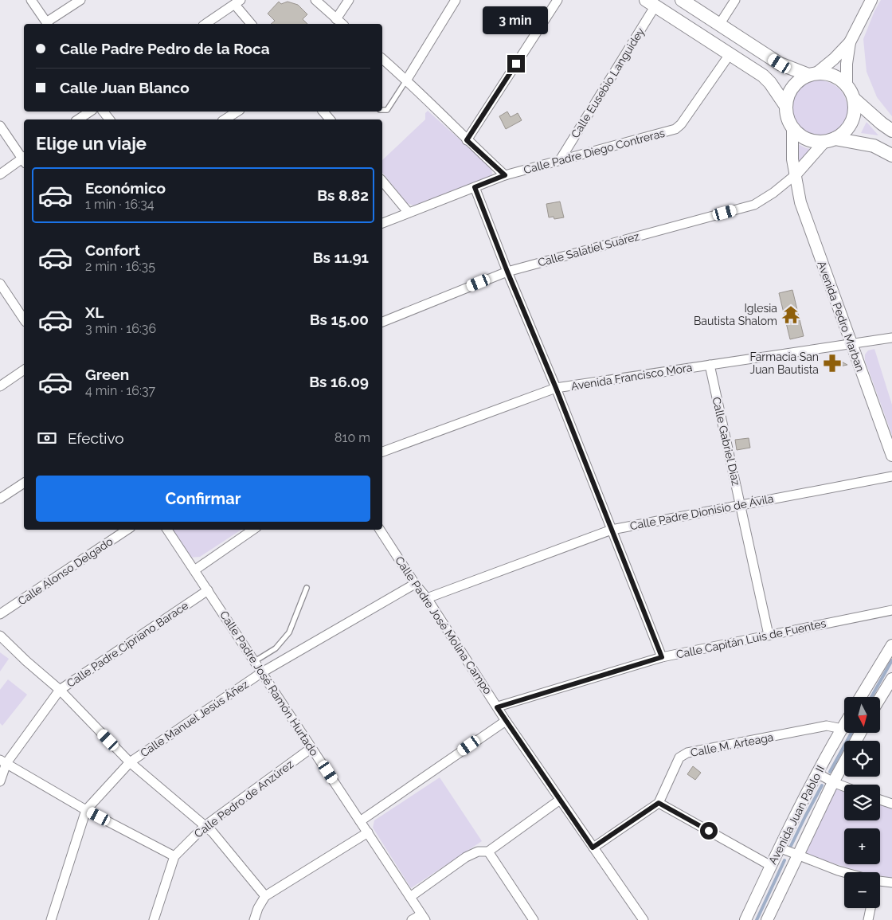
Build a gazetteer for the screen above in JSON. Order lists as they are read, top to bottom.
{
  "streets": {
    "street": [
      "Calle Eusebio Languidey",
      "Calle Padre Diego Contreras",
      "Calle Salatiel Suárez",
      "Avenida Pedro Marban",
      "Avenida Francisco Mora",
      "Calle Gabriel Diaz",
      "Calle Padre Dionisio de Ávila",
      "Calle Alonso Delgado",
      "Calle Padre José Molina Campo",
      "Calle Capitán Luis de Fuentes",
      "Calle Padre Cipriano Barace",
      "Calle Padre José Ramón Hurtado",
      "Calle Manuel Jesús Áñez",
      "Calle M. Arteaga",
      "Calle Pedro de Anzúrez",
      "Avenida Juan Pablo II"
    ]
  },
  "crossings": [
    ["Calle Eusebio Languidey", "Calle Padre Diego Contreras"],
    ["Calle Salatiel Suárez", "Avenida Pedro Marban"],
    ["Avenida Pedro Marban", "Avenida Francisco Mora"],
    ["Avenida Francisco Mora", "Calle Gabriel Diaz"],
    ["Calle Gabriel Diaz", "Calle Padre Dionisio de Ávila"],
    ["Calle Gabriel Diaz", "Calle Capitán Luis de Fuentes"],
    ["Calle Padre Dionisio de Ávila", "Calle Padre José Molina Campo"],
    ["Calle Padre José Molina Campo", "Calle Capitán Luis de Fuentes"],
    ["Calle Padre José Molina Campo", "Calle Manuel Jesús Áñez"],
    ["Calle Padre Cipriano Barace", "Calle Padre José Ramón Hurtado"],
    ["Calle Padre José Ramón Hurtado", "Calle Manuel Jesús Áñez"],
    ["Calle Padre José Ramón Hurtado", "Calle Pedro de Anzúrez"],
    ["Calle M. Arteaga", "Avenida Juan Pablo II"]
  ],
  "places": {
    "temple": ["Iglesia Bautista Shalom"],
    "pharmacy": ["Farmacia San Juan Bautista"]
  },
  "north": "bottom",
  "page": {
    "bubble": "3 min",
    "banner": ["Calle Padre Pedro de la Roca", "Calle Juan Blanco"],
    "heading": "Elige un viaje",
    "list": [
      {
        "name": "Económico",
        "note": "1 min · 16:34",
        "value": "Bs 8.82"
      },
      {
        "name": "Confort",
        "note": "2 min · 16:35",
        "value": "Bs 11.91"
      },
      {
        "name": "XL",
        "note": "3 min · 16:36",
        "value": "Bs 15.00"
      },
      {
        "name": "Green",
        "note": "4 min · 16:37",
        "value": "Bs 16.09"
      }
    ],
    "pay": ["Efectivo", "810 m"],
    "buttons": "Confirmar",
    "map_buttons": ["+", "−"]
  }
}
